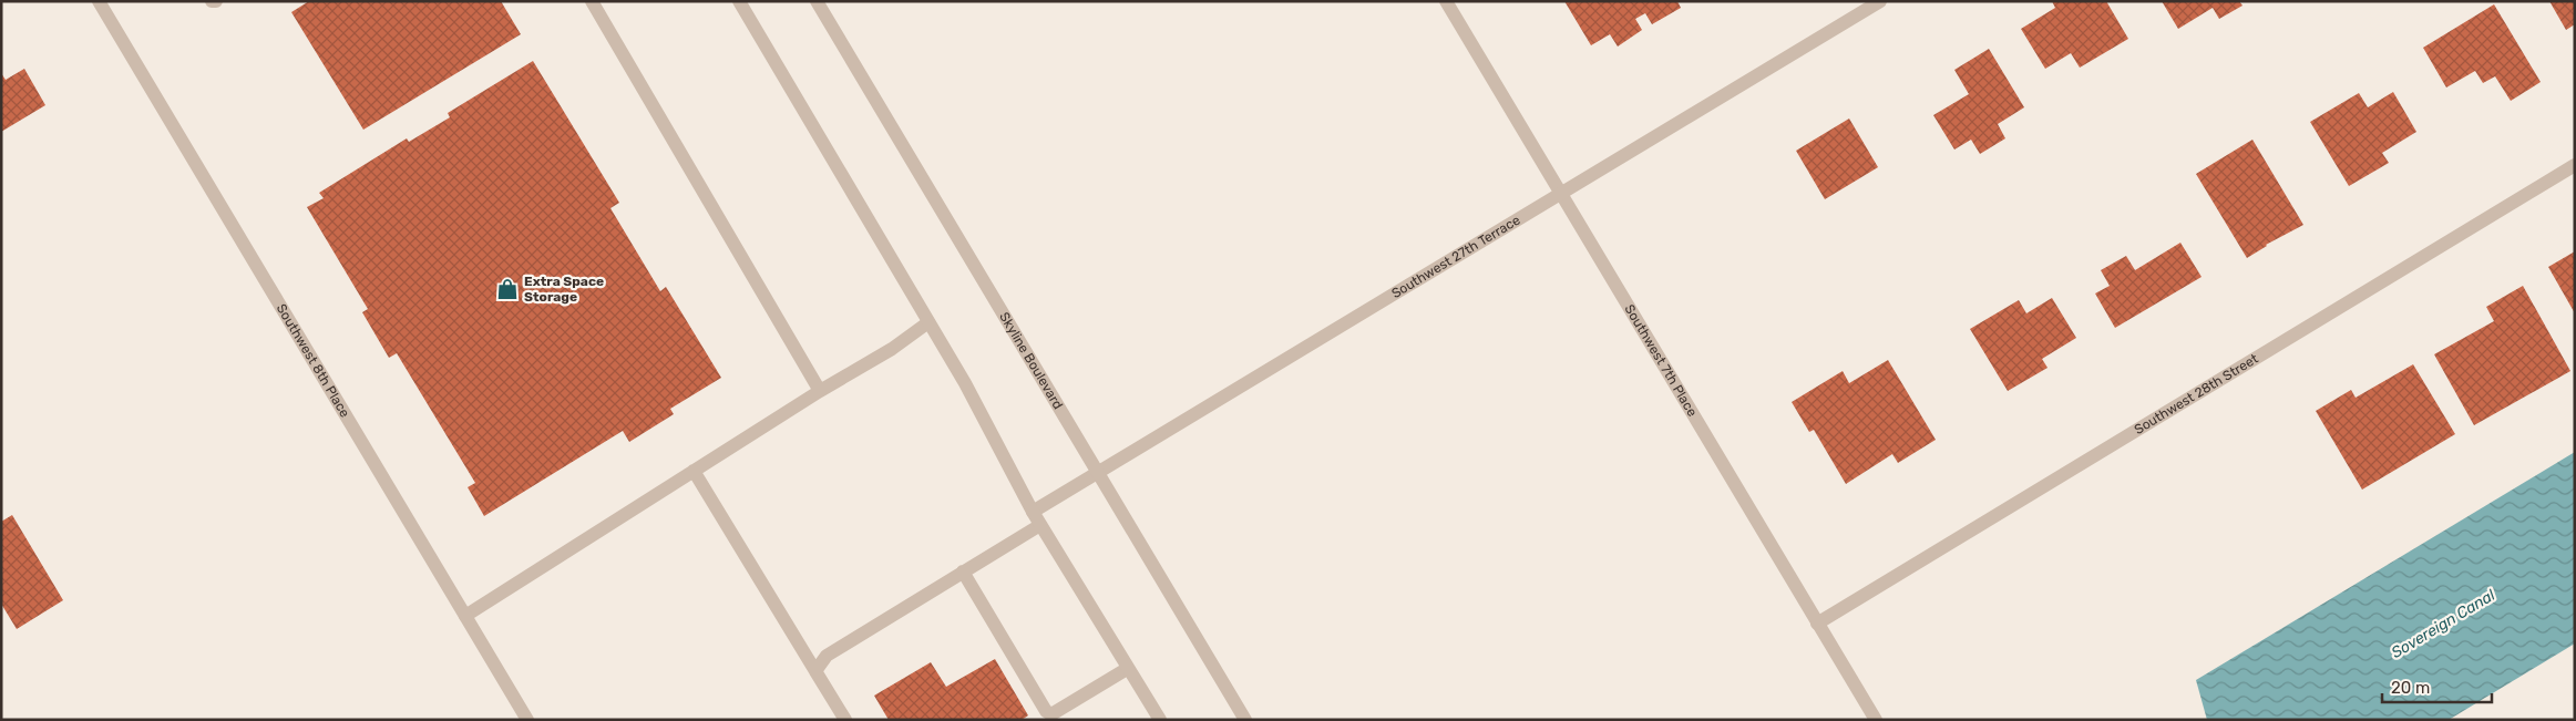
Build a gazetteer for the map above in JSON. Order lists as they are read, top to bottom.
{
  "streets": {
    "street": [
      "Southwest 27th Terrace",
      "Southwest 8th Place",
      "Skyline Boulevard",
      "Southwest 7th Place",
      "Southwest 28th Street"
    ]
  },
  "crossings": [
    ["Southwest 27th Terrace", "Skyline Boulevard"],
    ["Southwest 27th Terrace", "Southwest 7th Place"],
    ["Southwest 7th Place", "Southwest 28th Street"]
  ],
  "water": ["Sovereign Canal"],
  "places": {
    "shop": ["Extra Space Storage"]
  },
  "scale_bar": "20 m"
}
